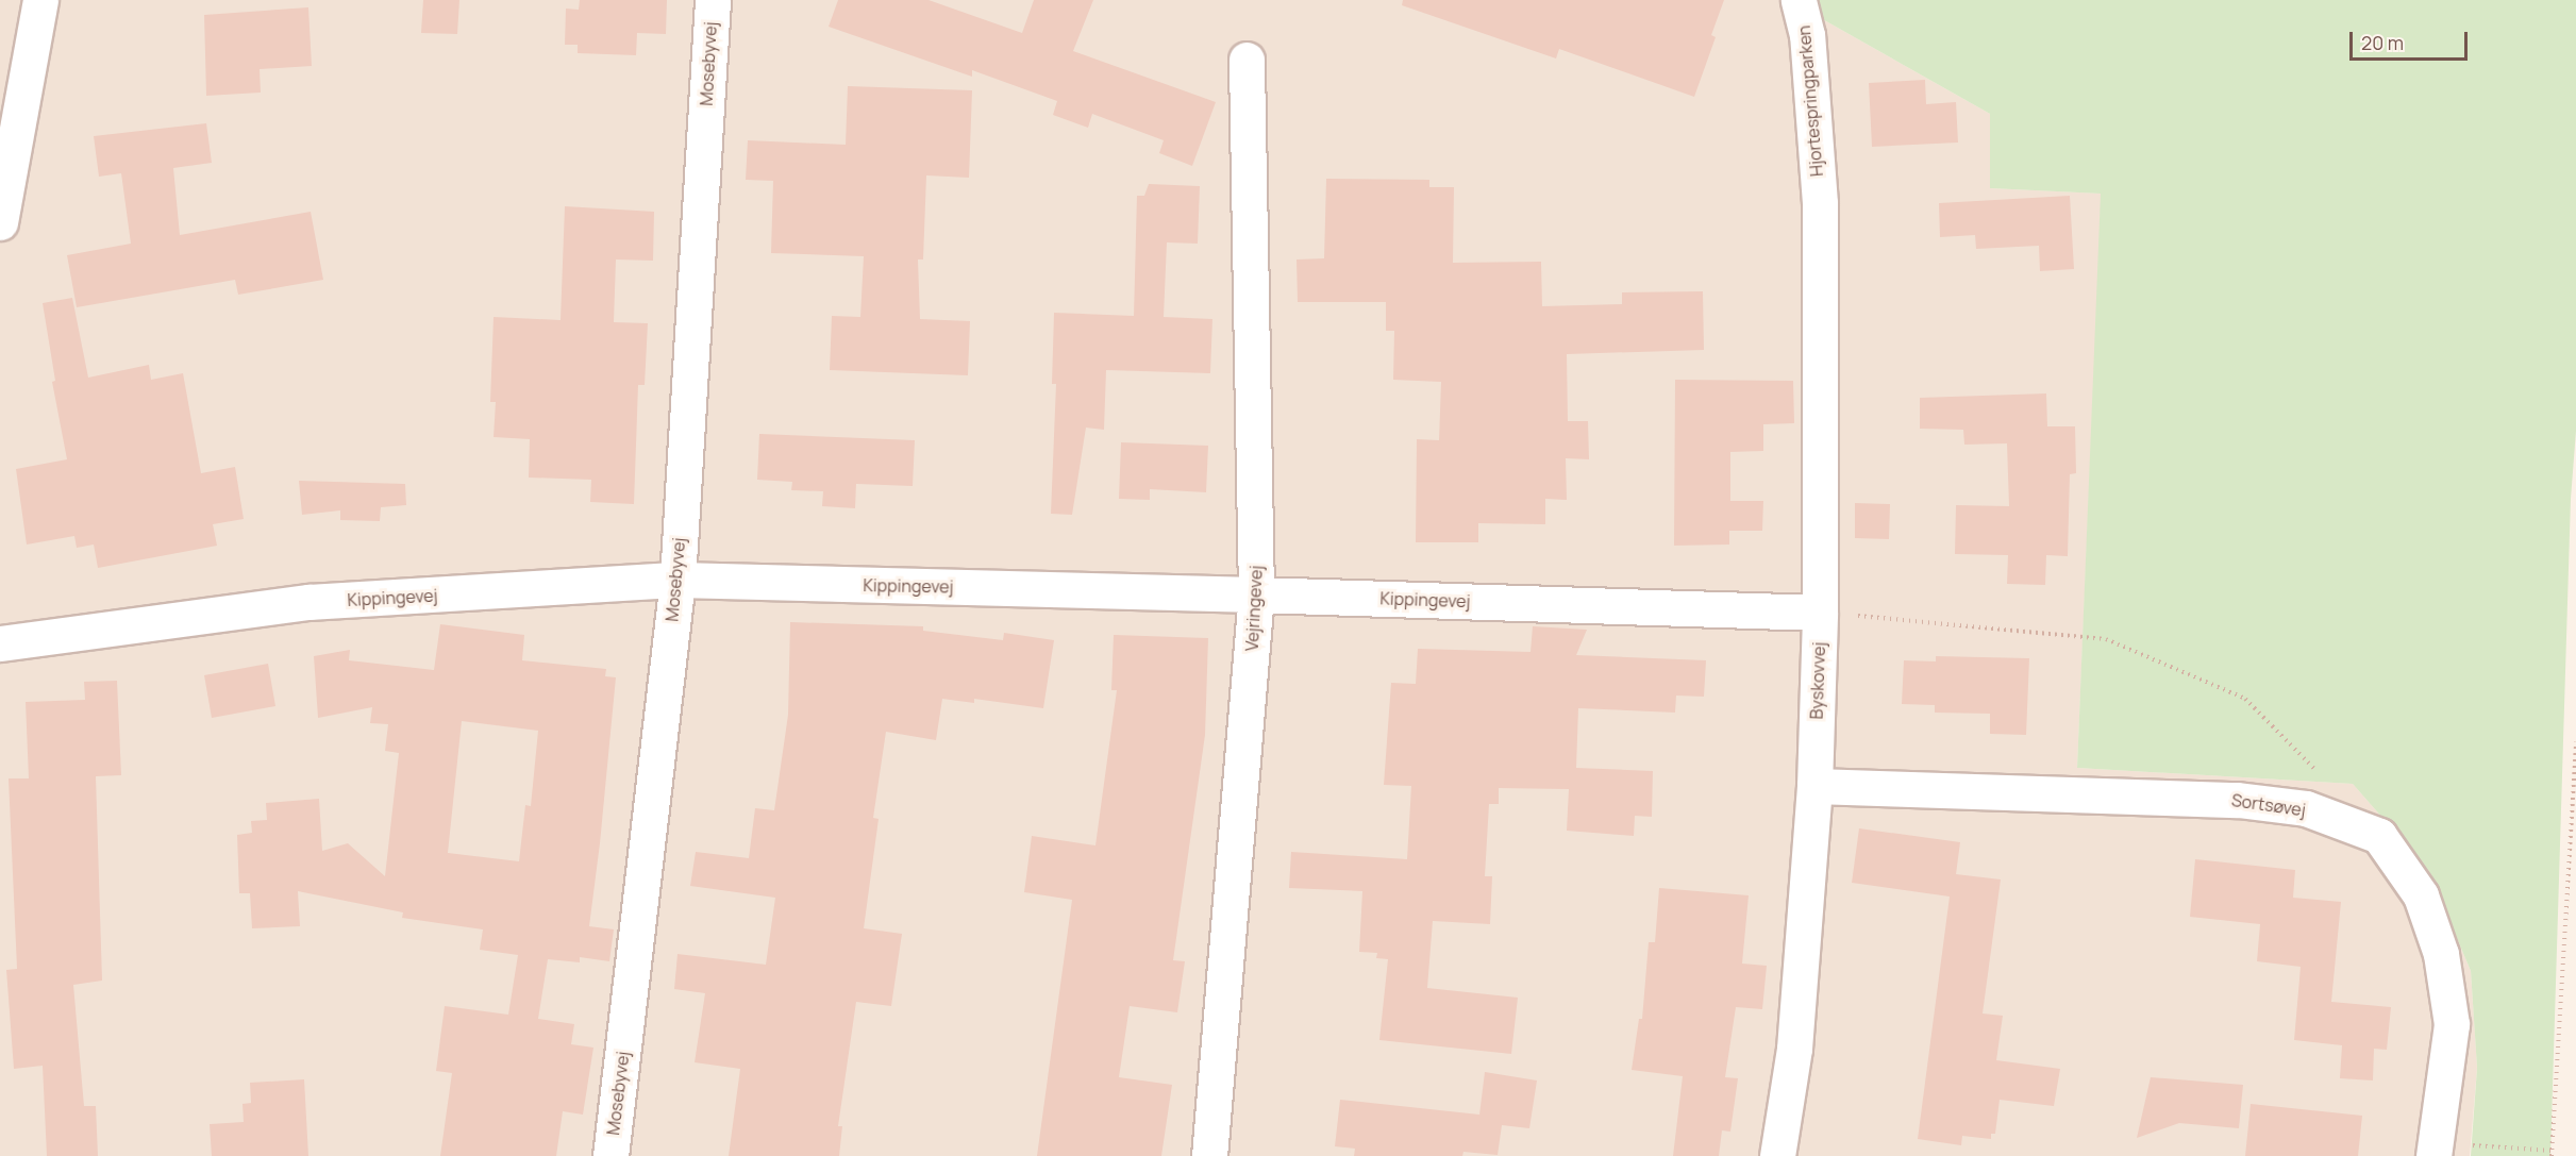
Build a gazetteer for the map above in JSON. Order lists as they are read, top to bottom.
{
  "streets": {
    "street": [
      "Mosebyvej",
      "Hjortespringparken",
      "Kippingevej",
      "Vejringevej",
      "Byskovvej",
      "Sortsøvej"
    ]
  },
  "crossings": [
    ["Mosebyvej", "Kippingevej"],
    ["Hjortespringparken", "Byskovvej"],
    ["Kippingevej", "Vejringevej"],
    ["Kippingevej", "Byskovvej"],
    ["Byskovvej", "Sortsøvej"]
  ],
  "scale_bar": "20 m"
}
